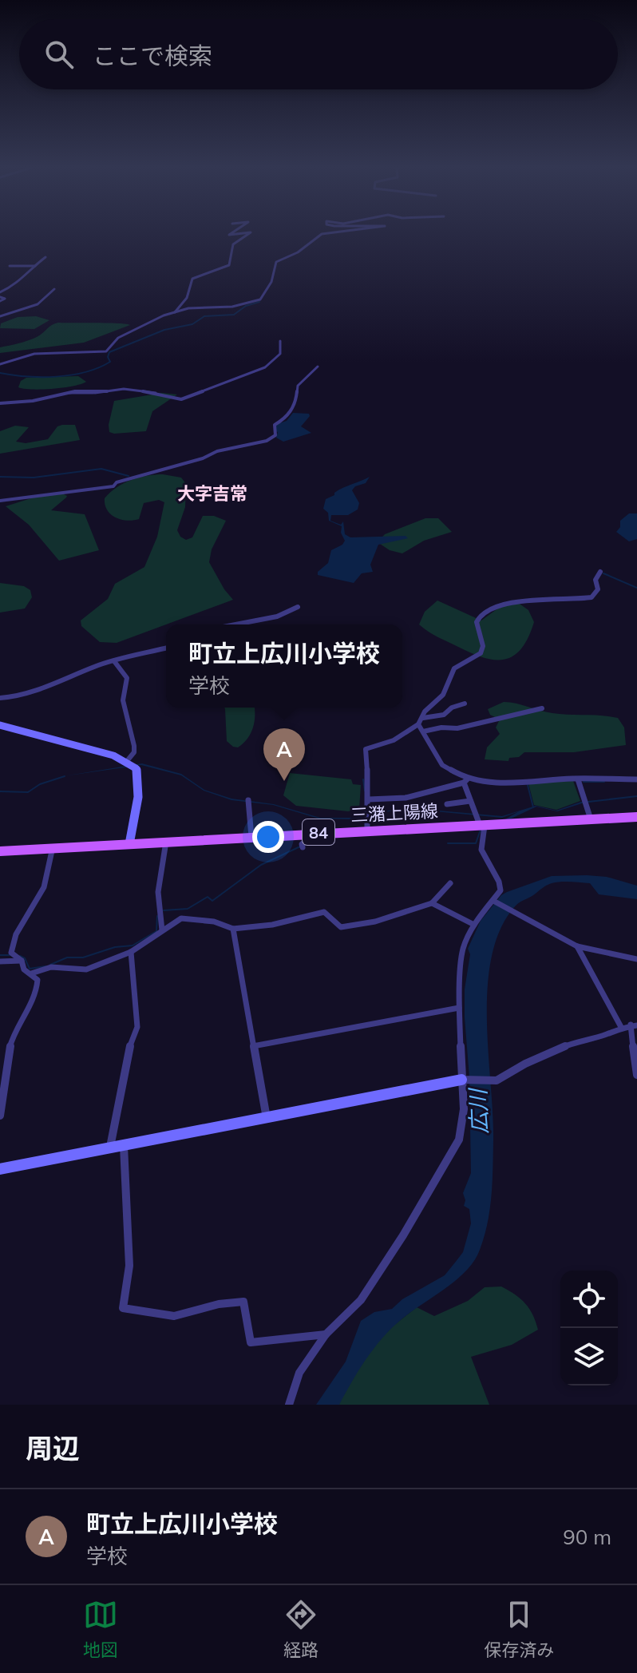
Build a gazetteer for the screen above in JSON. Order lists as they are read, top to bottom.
{
  "streets": {
    "main road": ["三潴上陽線", "84"]
  },
  "districts": ["大字吉常"],
  "water": ["広川"],
  "page": {
    "search": "ここで検索",
    "popup": ["町立上広川小学校", "学校"],
    "pins": "A",
    "heading": "周辺",
    "list": [
      {
        "mark": "A",
        "name": "町立上広川小学校",
        "note": "学校",
        "value": "90 m"
      }
    ],
    "nav": ["地図", "経路", "保存済み"]
  }
}
